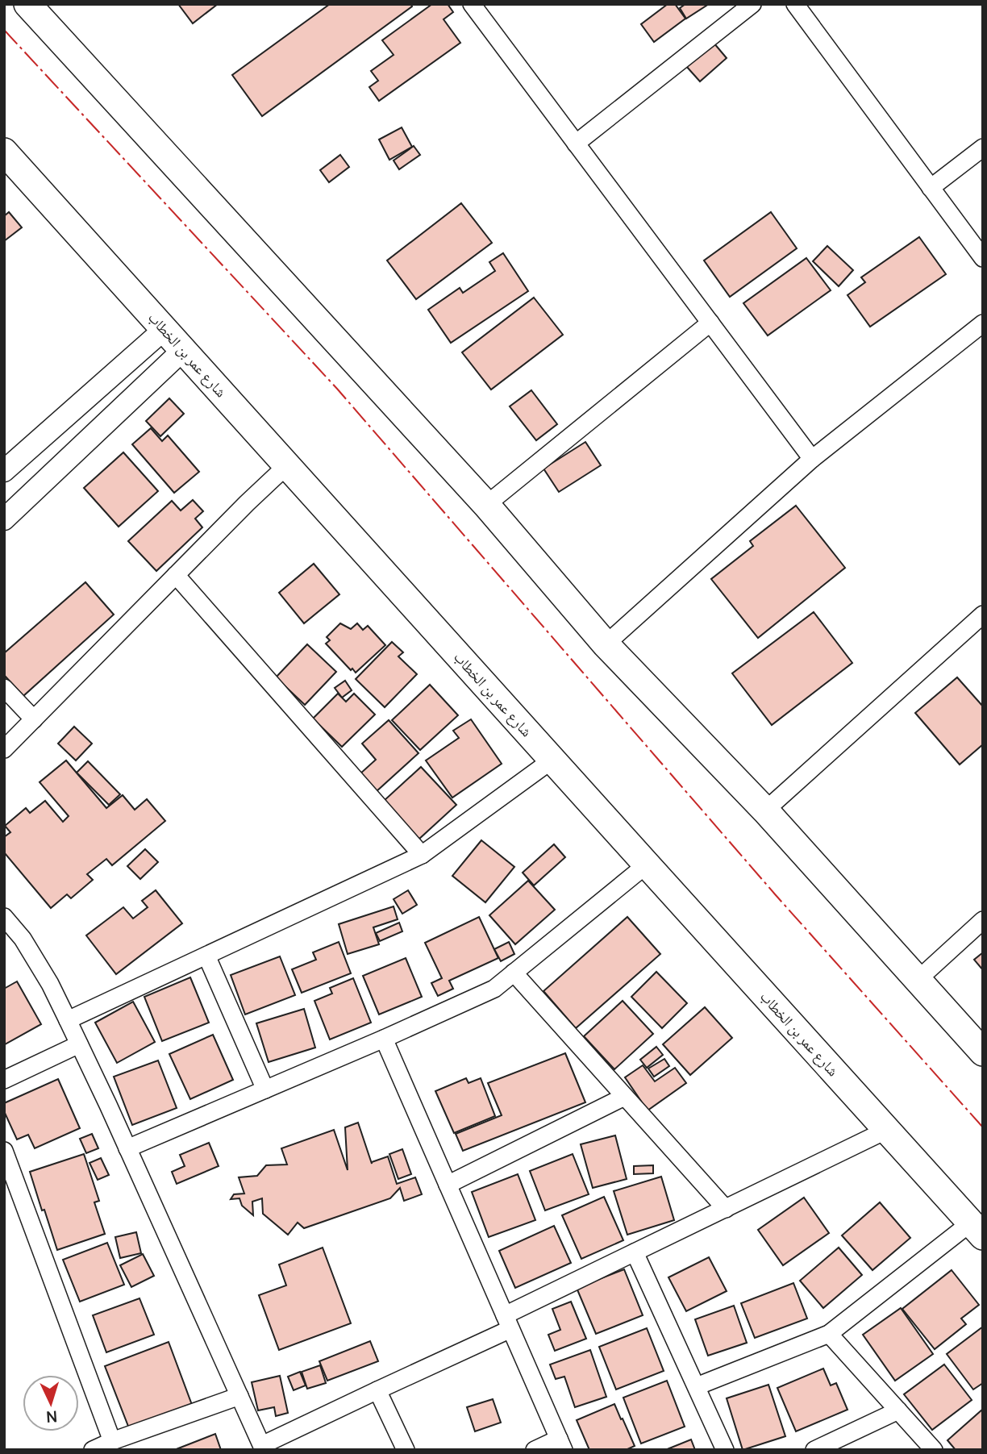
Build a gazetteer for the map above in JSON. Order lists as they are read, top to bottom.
{
  "streets": {
    "main road": ["شارع عمر بن الخطاب"]
  },
  "north": "bottom"
}
